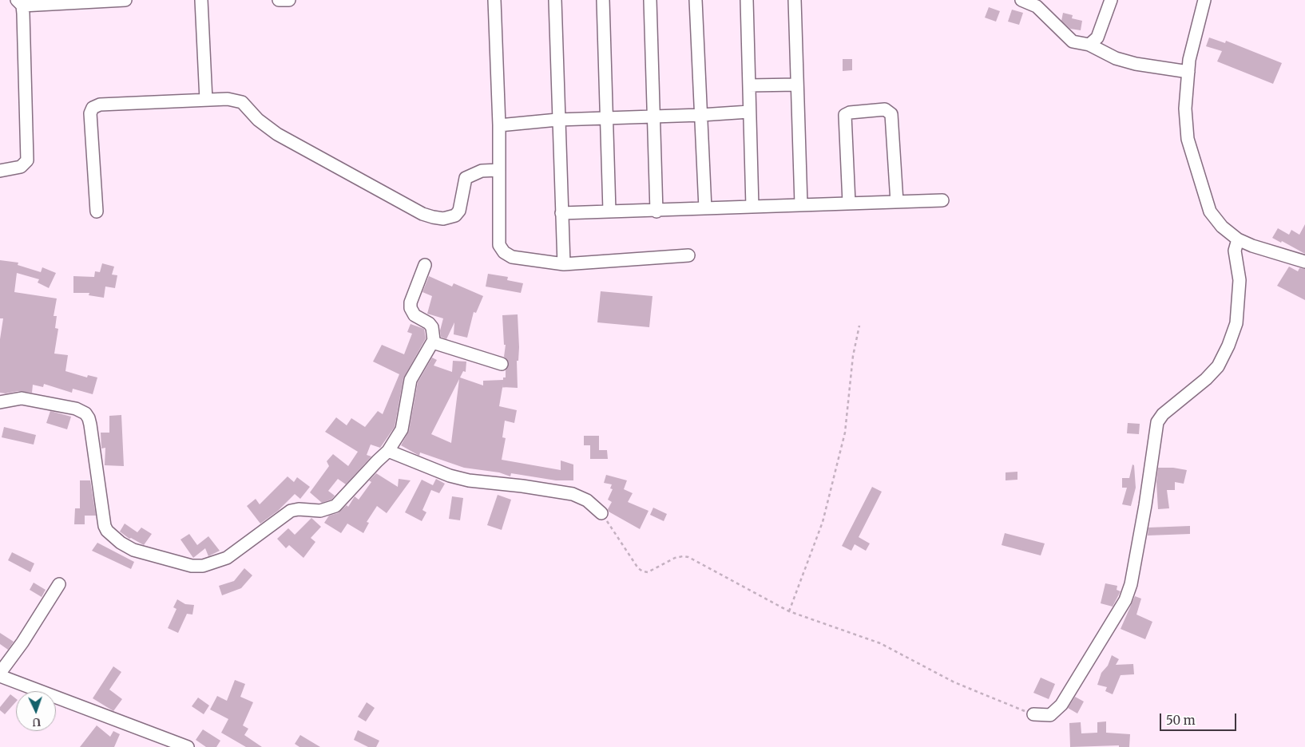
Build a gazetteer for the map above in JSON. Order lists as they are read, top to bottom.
{
  "scale_bar": "50 m",
  "north": "bottom"
}
